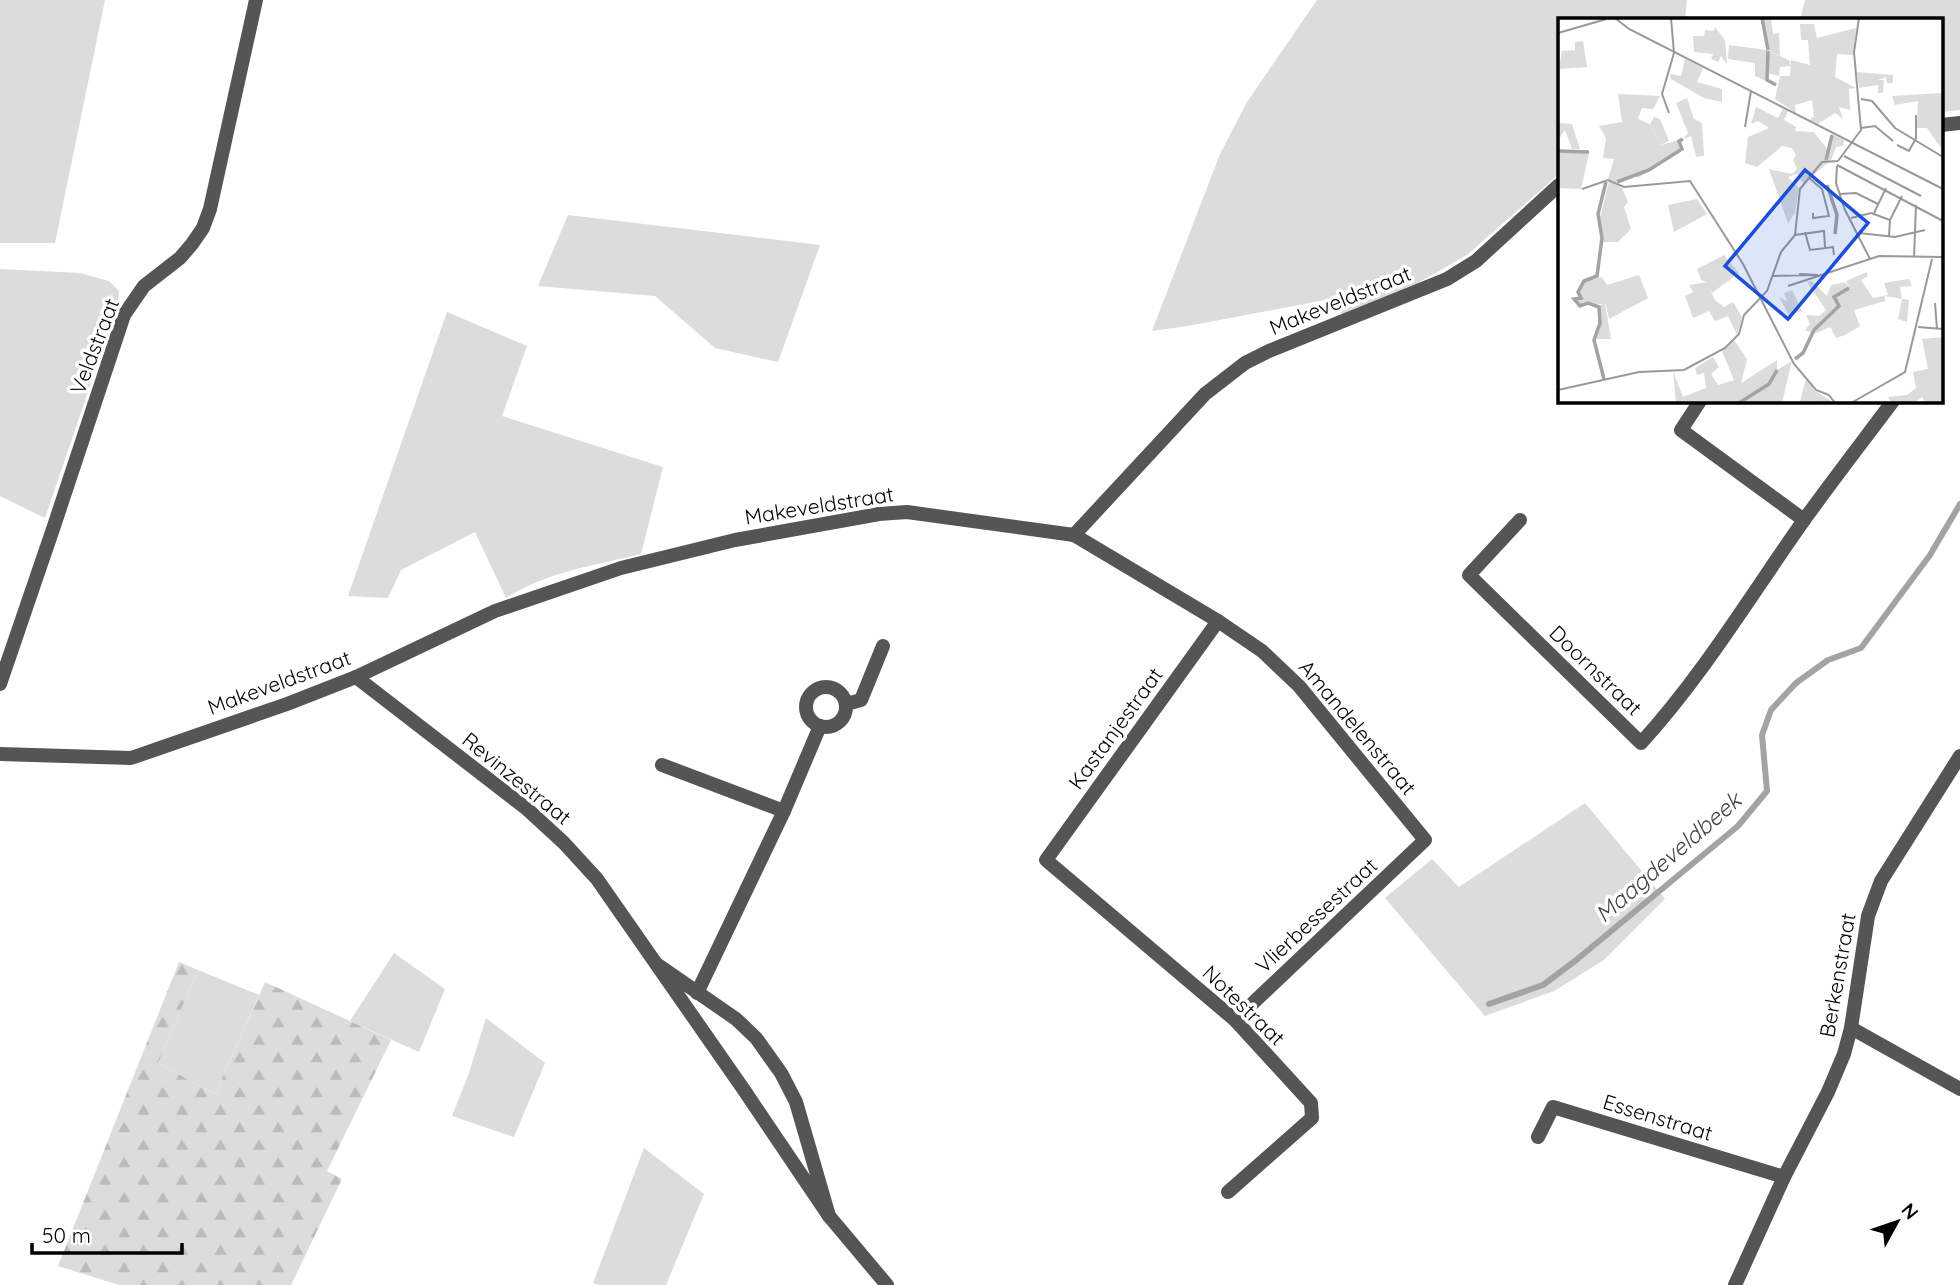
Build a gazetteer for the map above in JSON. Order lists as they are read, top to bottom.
{
  "streets": {
    "street": [
      "Makeveldstraat",
      "Veldstraat",
      "Doornstraat",
      "Amandelenstraat",
      "Kastanjestraat",
      "Revinzestraat",
      "Vlierbessestraat",
      "Berkenstraat",
      "Notestraat",
      "Essenstraat"
    ]
  },
  "crossings": [
    ["Makeveldstraat", "Amandelenstraat"],
    ["Makeveldstraat", "Revinzestraat"],
    ["Amandelenstraat", "Kastanjestraat"],
    ["Amandelenstraat", "Vlierbessestraat"],
    ["Kastanjestraat", "Notestraat"],
    ["Vlierbessestraat", "Notestraat"],
    ["Berkenstraat", "Essenstraat"]
  ],
  "water": ["Maagdeveldbeek"],
  "scale_bar": "50 m",
  "north": "top right"
}
